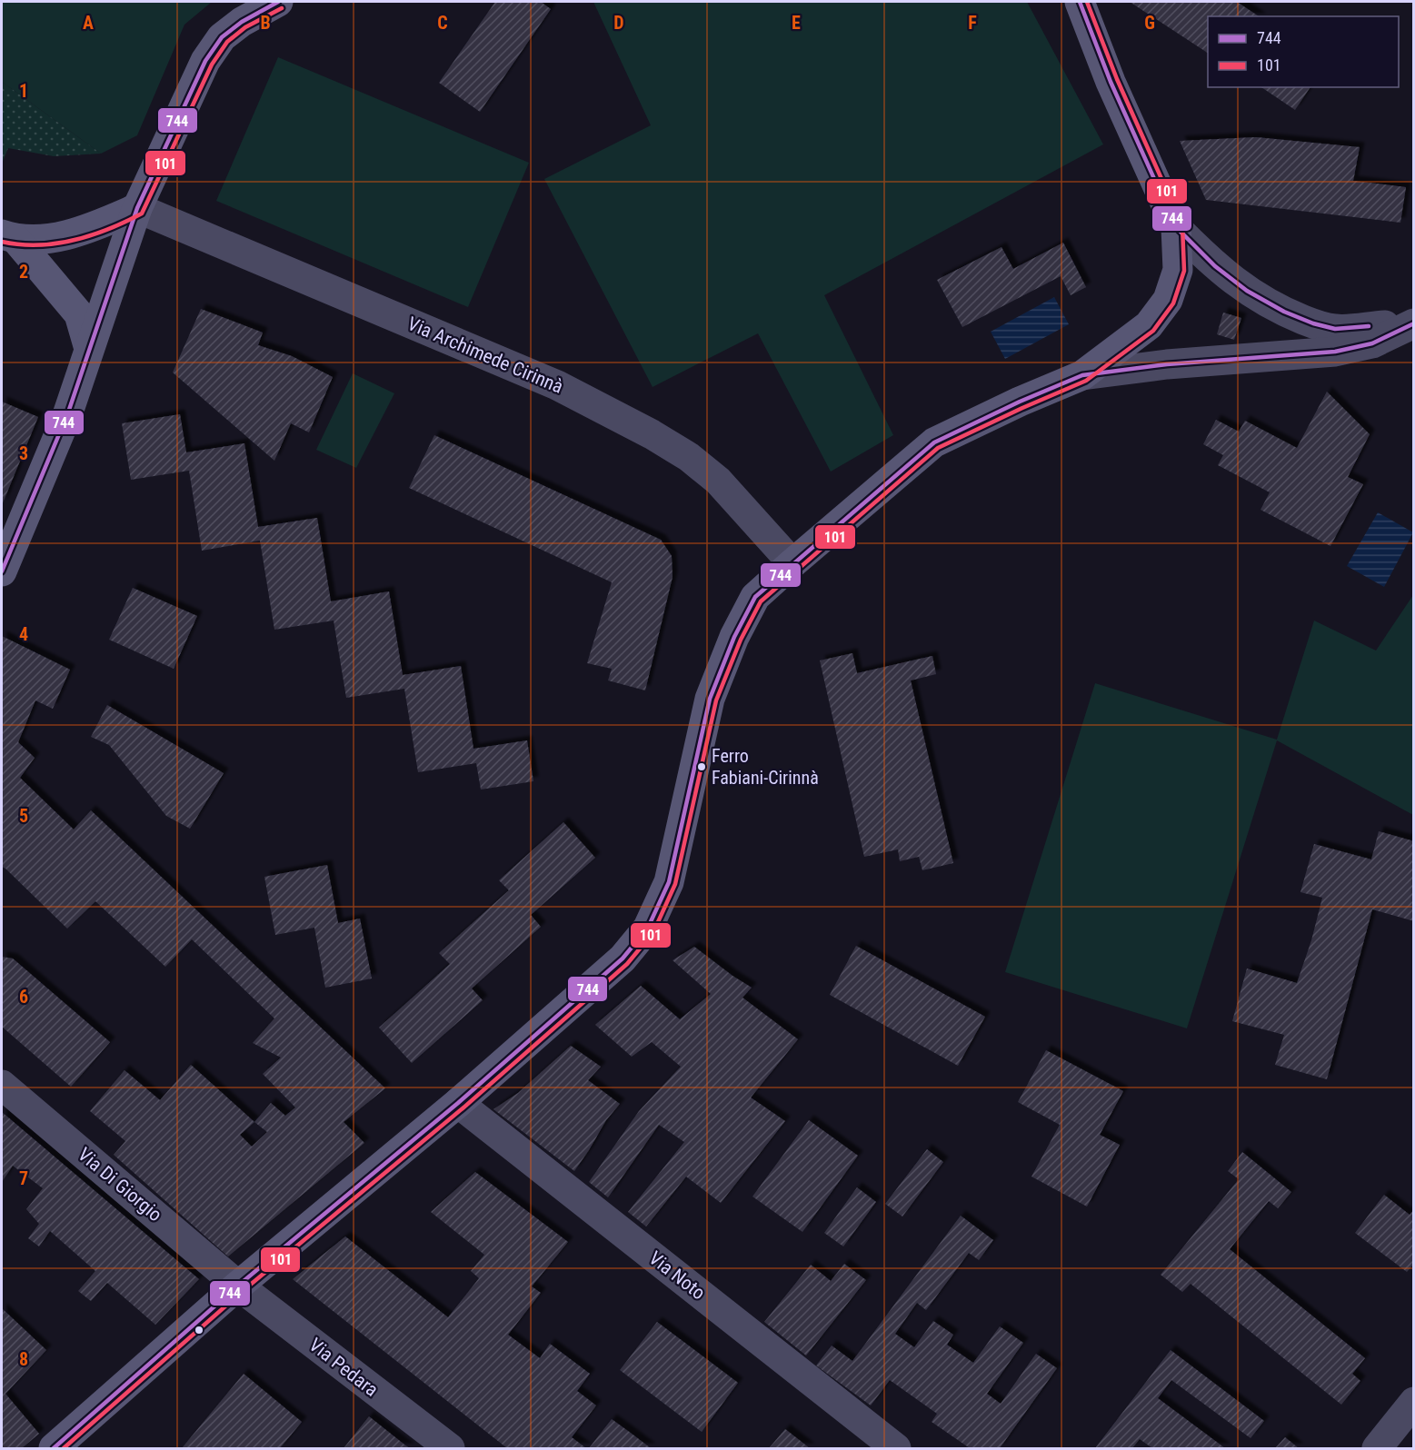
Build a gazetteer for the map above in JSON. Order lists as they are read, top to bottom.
{
  "streets": {
    "street": [
      "Via Archimede Cirinnà",
      "Via Di Giorgio",
      "Via Noto",
      "Via Pedara"
    ]
  },
  "crossings": [
    ["Via Di Giorgio", "Via Pedara"]
  ],
  "places": ["Ferro Fabiani-Cirinnà"],
  "lines": ["transit line 744", "transit line 101"],
  "legend": ["744", "101"],
  "grid": {
    "columns": [
      "A",
      "B",
      "C",
      "D",
      "E",
      "F",
      "G"
    ],
    "rows": [
      "1",
      "2",
      "3",
      "4",
      "5",
      "6",
      "7",
      "8"
    ]
  }
}
